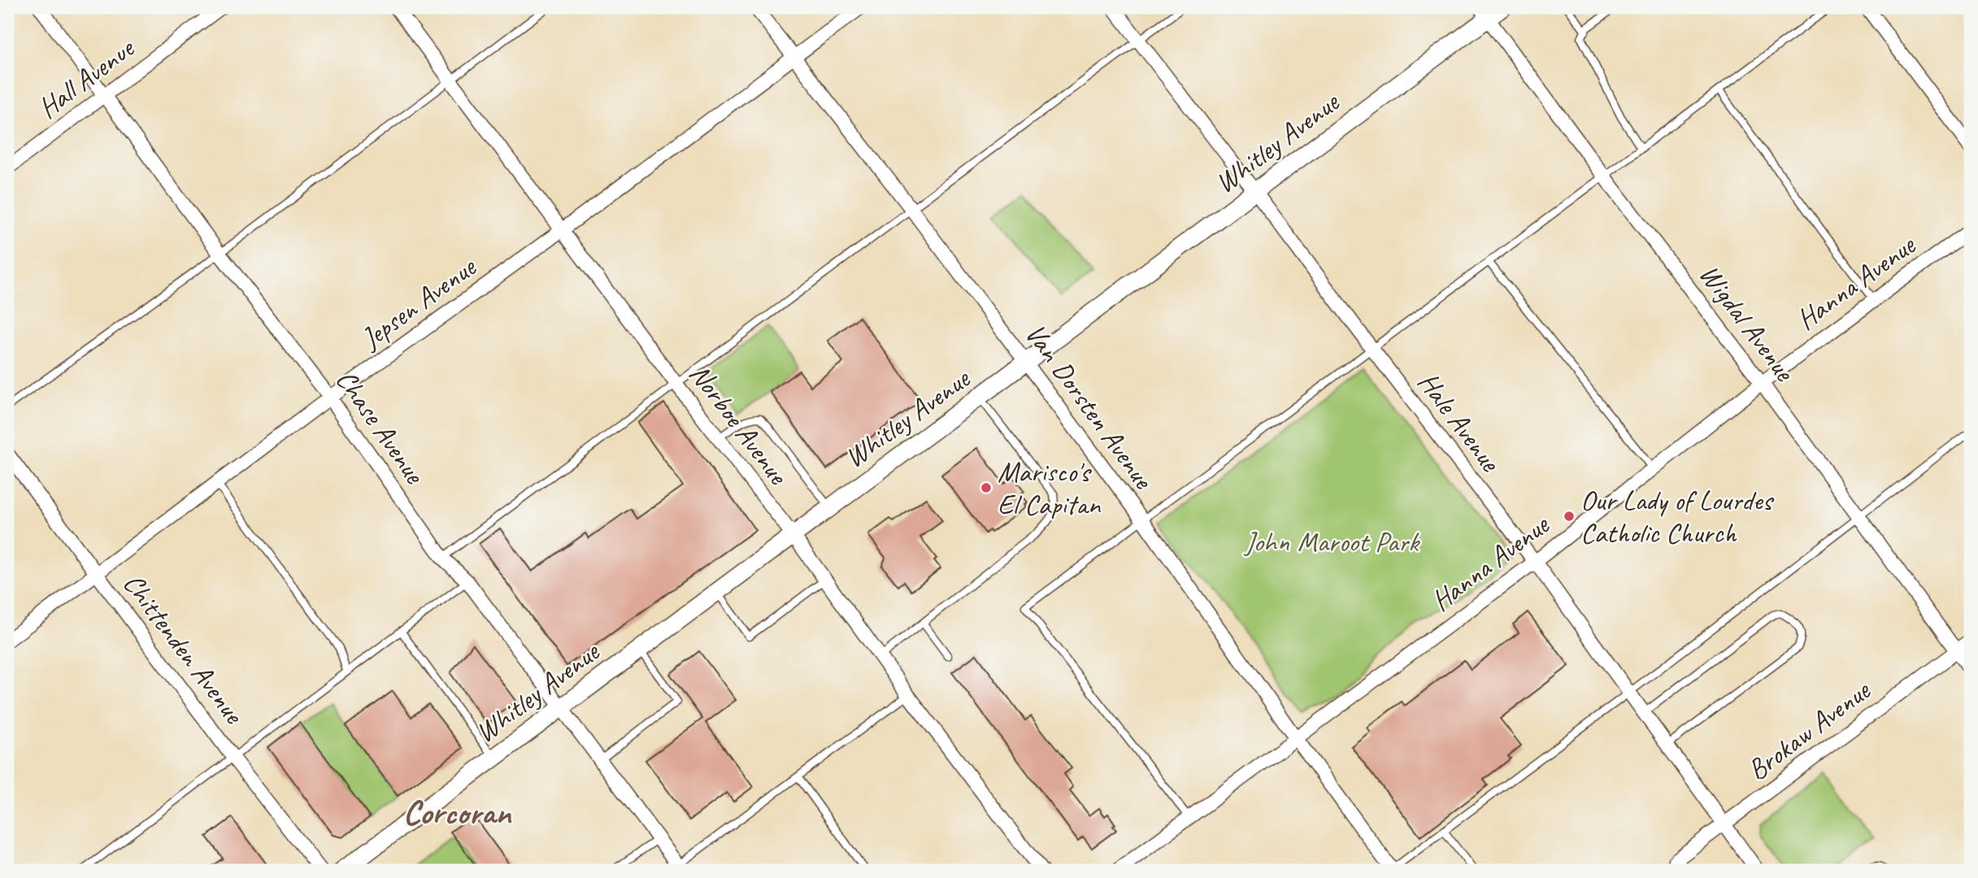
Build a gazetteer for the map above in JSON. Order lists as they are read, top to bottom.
{
  "streets": {
    "street": [
      "Hall Avenue",
      "Whitley Avenue",
      "Hanna Avenue",
      "Jepsen Avenue",
      "Wigdal Avenue",
      "Van Dorsten Avenue",
      "Hale Avenue",
      "Norboe Avenue",
      "Chase Avenue",
      "Chittenden Avenue",
      "Brokaw Avenue"
    ]
  },
  "crossings": [
    ["Hall Avenue", "Chase Avenue"],
    ["Whitley Avenue", "Wigdal Avenue"],
    ["Whitley Avenue", "Van Dorsten Avenue"],
    ["Whitley Avenue", "Hale Avenue"],
    ["Whitley Avenue", "Norboe Avenue"],
    ["Whitley Avenue", "Chase Avenue"],
    ["Hanna Avenue", "Wigdal Avenue"],
    ["Hanna Avenue", "Van Dorsten Avenue"],
    ["Hanna Avenue", "Hale Avenue"],
    ["Jepsen Avenue", "Van Dorsten Avenue"],
    ["Jepsen Avenue", "Norboe Avenue"],
    ["Jepsen Avenue", "Chase Avenue"],
    ["Jepsen Avenue", "Chittenden Avenue"],
    ["Wigdal Avenue", "Brokaw Avenue"],
    ["Hale Avenue", "Brokaw Avenue"]
  ],
  "districts": ["Corcoran"],
  "parks": ["John Maroot Park"],
  "places": ["Marisco's El Capitan", "Our Lady of Lourdes Catholic Church"]
}
